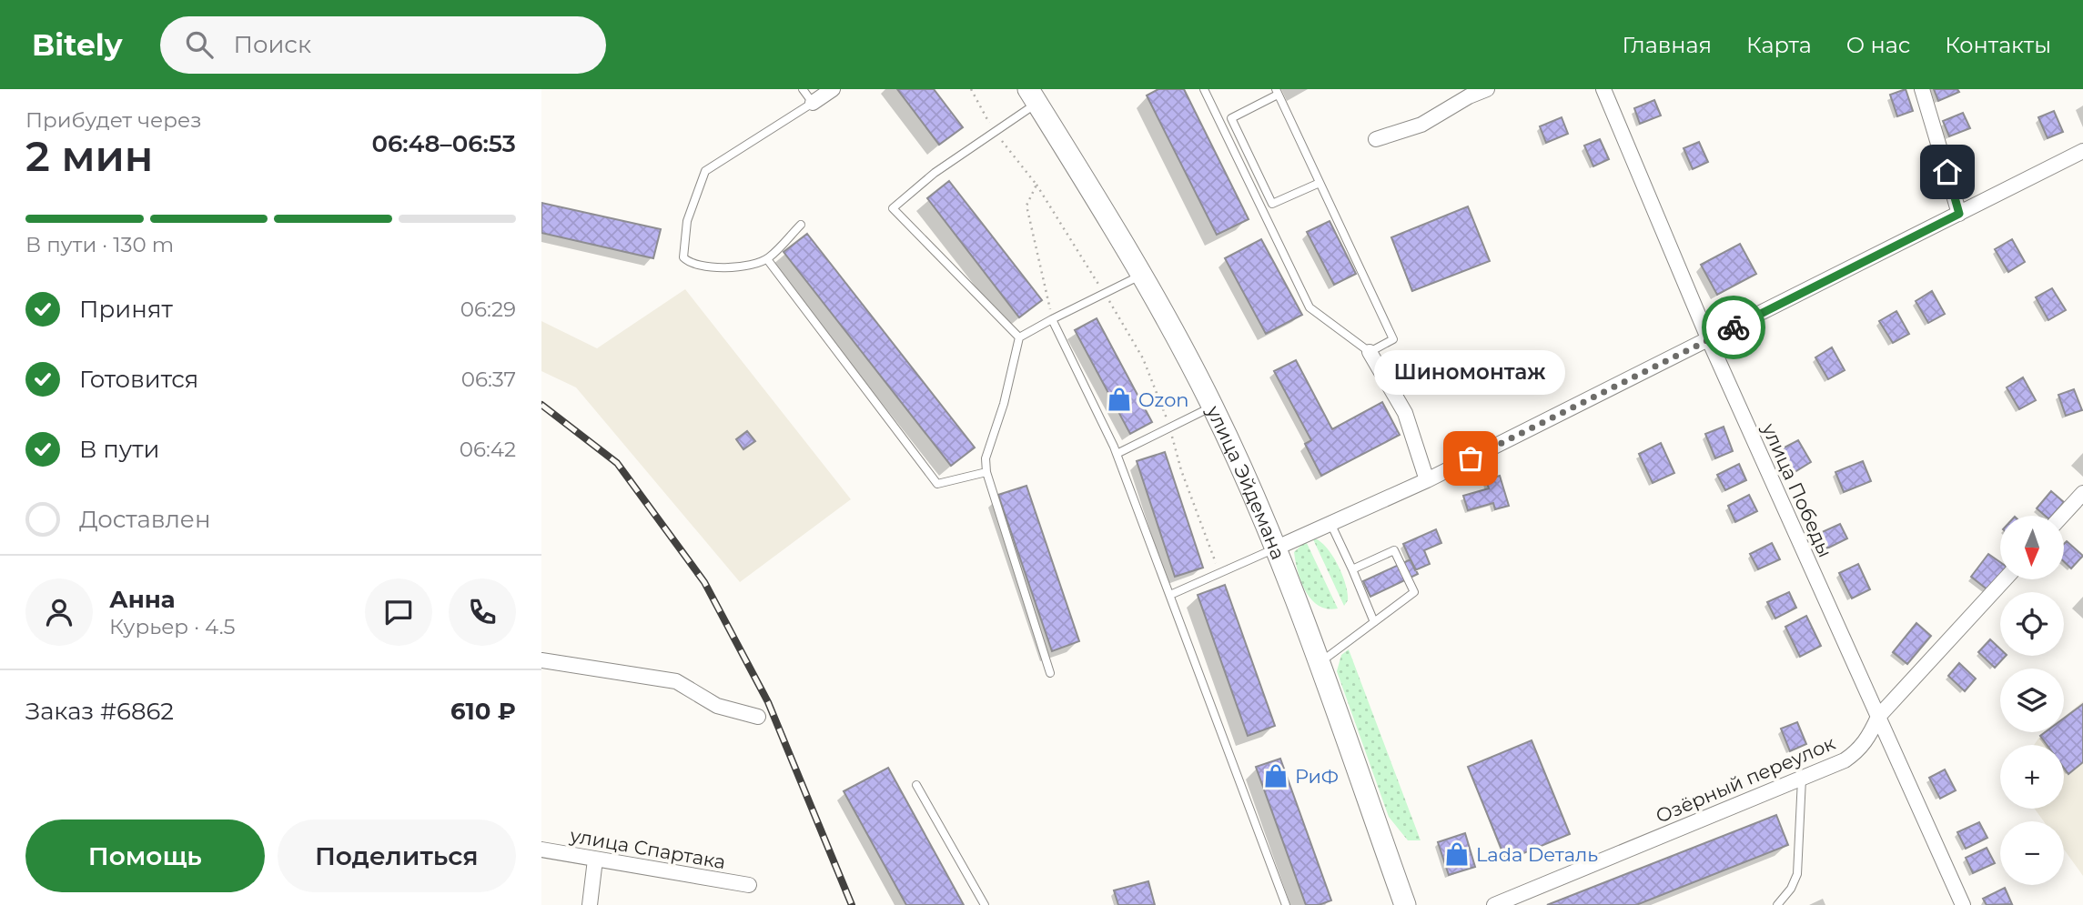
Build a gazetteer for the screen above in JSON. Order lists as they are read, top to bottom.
{
  "streets": {
    "main road": ["улица Эйдемана"],
    "street": ["улица Победы", "Озёрный переулок", "улица Спартака"]
  },
  "crossings": [
    ["улица Победы", "Озёрный переулок"]
  ],
  "places": {
    "shop": ["Ozon", "РиФ", "Lada Dеталь"],
    "other": ["Шиномонтаж"]
  },
  "north": "bottom",
  "page": {
    "header": "Bitely",
    "search": "Поиск",
    "nav": [
      "Главная",
      "Карта",
      "О нас",
      "Контакты"
    ],
    "heading": ["2 мин", "Прибудет через", "06:48–06:53"],
    "panel": [
      "Анна",
      "Курьер · 4.5",
      "Заказ #6862",
      "610 ₽"
    ],
    "bar": "В пути · 130 m",
    "list": [
      ["Принят", "06:29"],
      ["Готовится", "06:37"],
      ["В пути", "06:42"],
      "Доставлен"
    ],
    "bubble": "Шиномонтаж",
    "map_buttons": ["+", "−"],
    "buttons": ["Помощь", "Поделиться"]
  }
}
